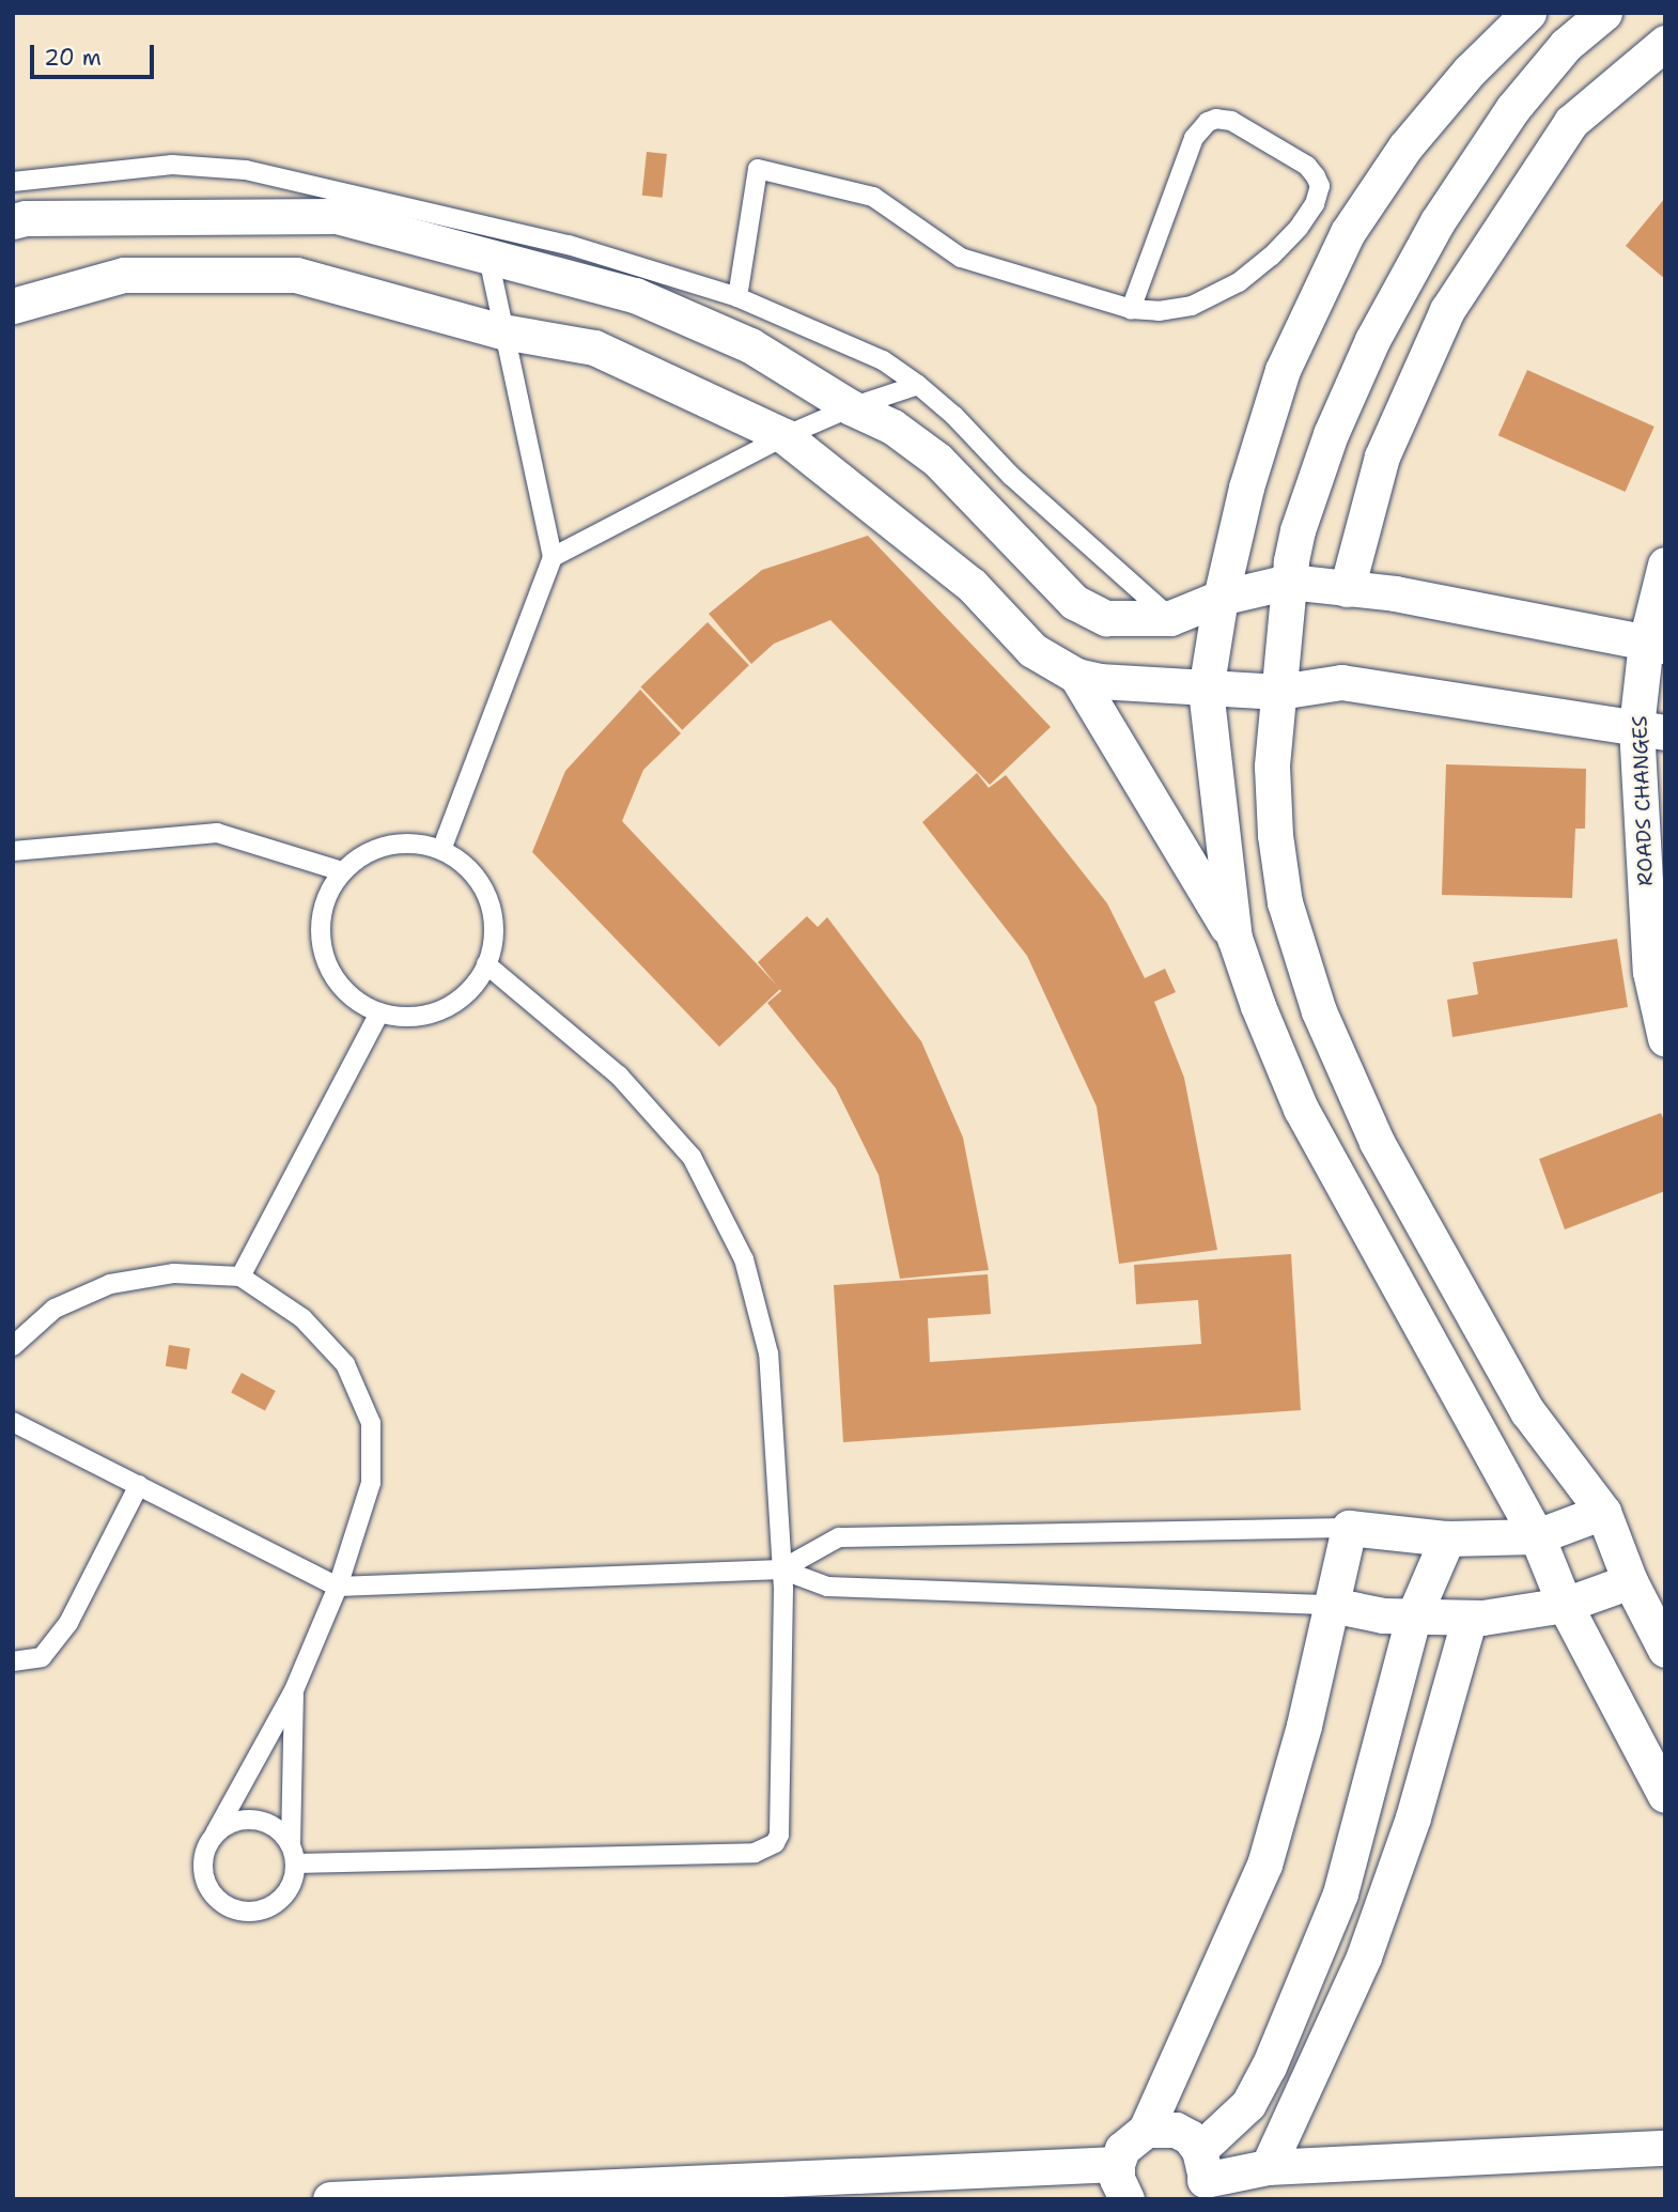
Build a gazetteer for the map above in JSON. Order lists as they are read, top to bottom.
{
  "streets": {
    "street": ["ROADS CHANGES"]
  },
  "scale_bar": "20 m"
}
